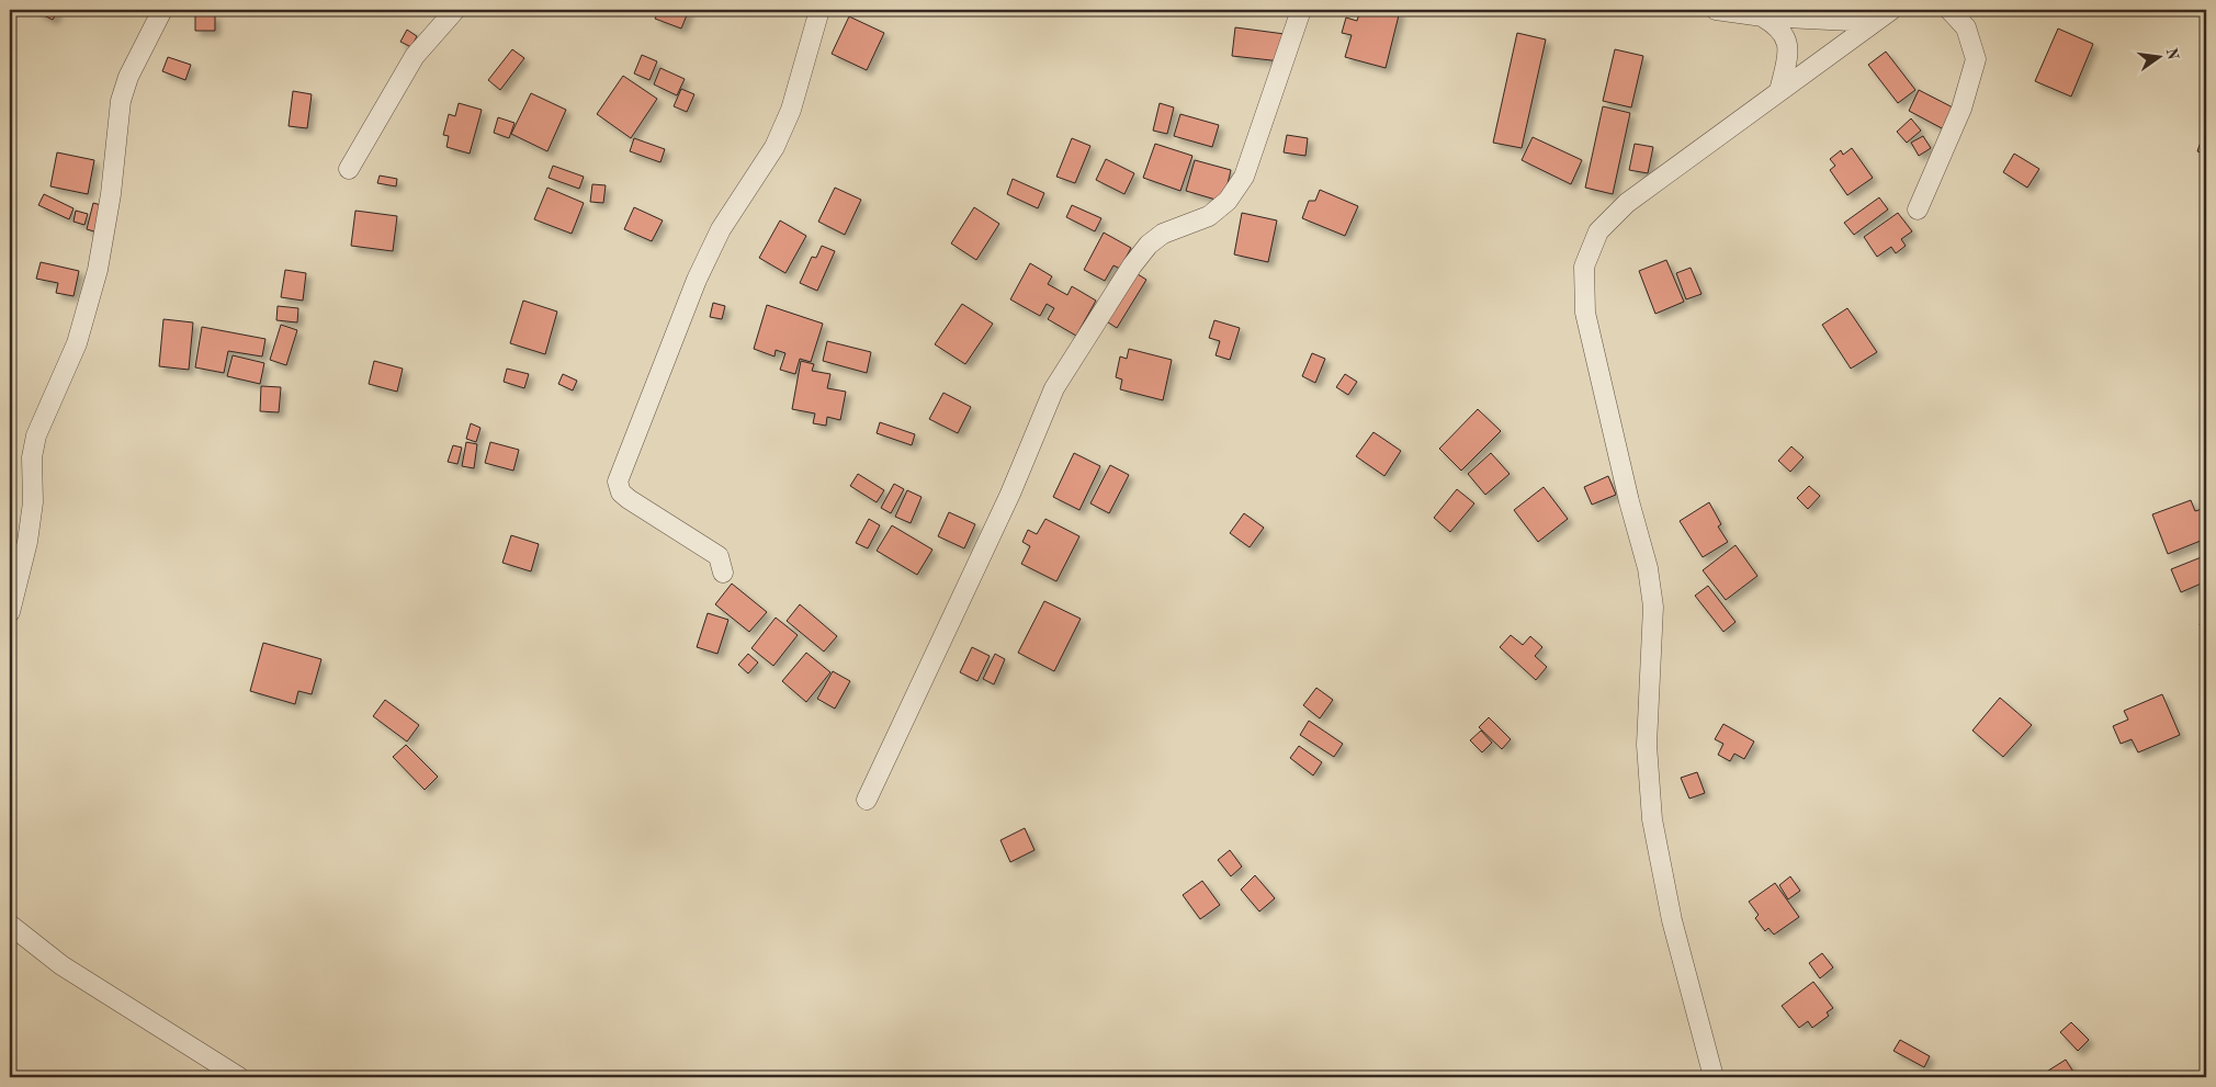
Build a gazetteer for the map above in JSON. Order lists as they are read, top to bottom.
{
  "north": "right"
}
